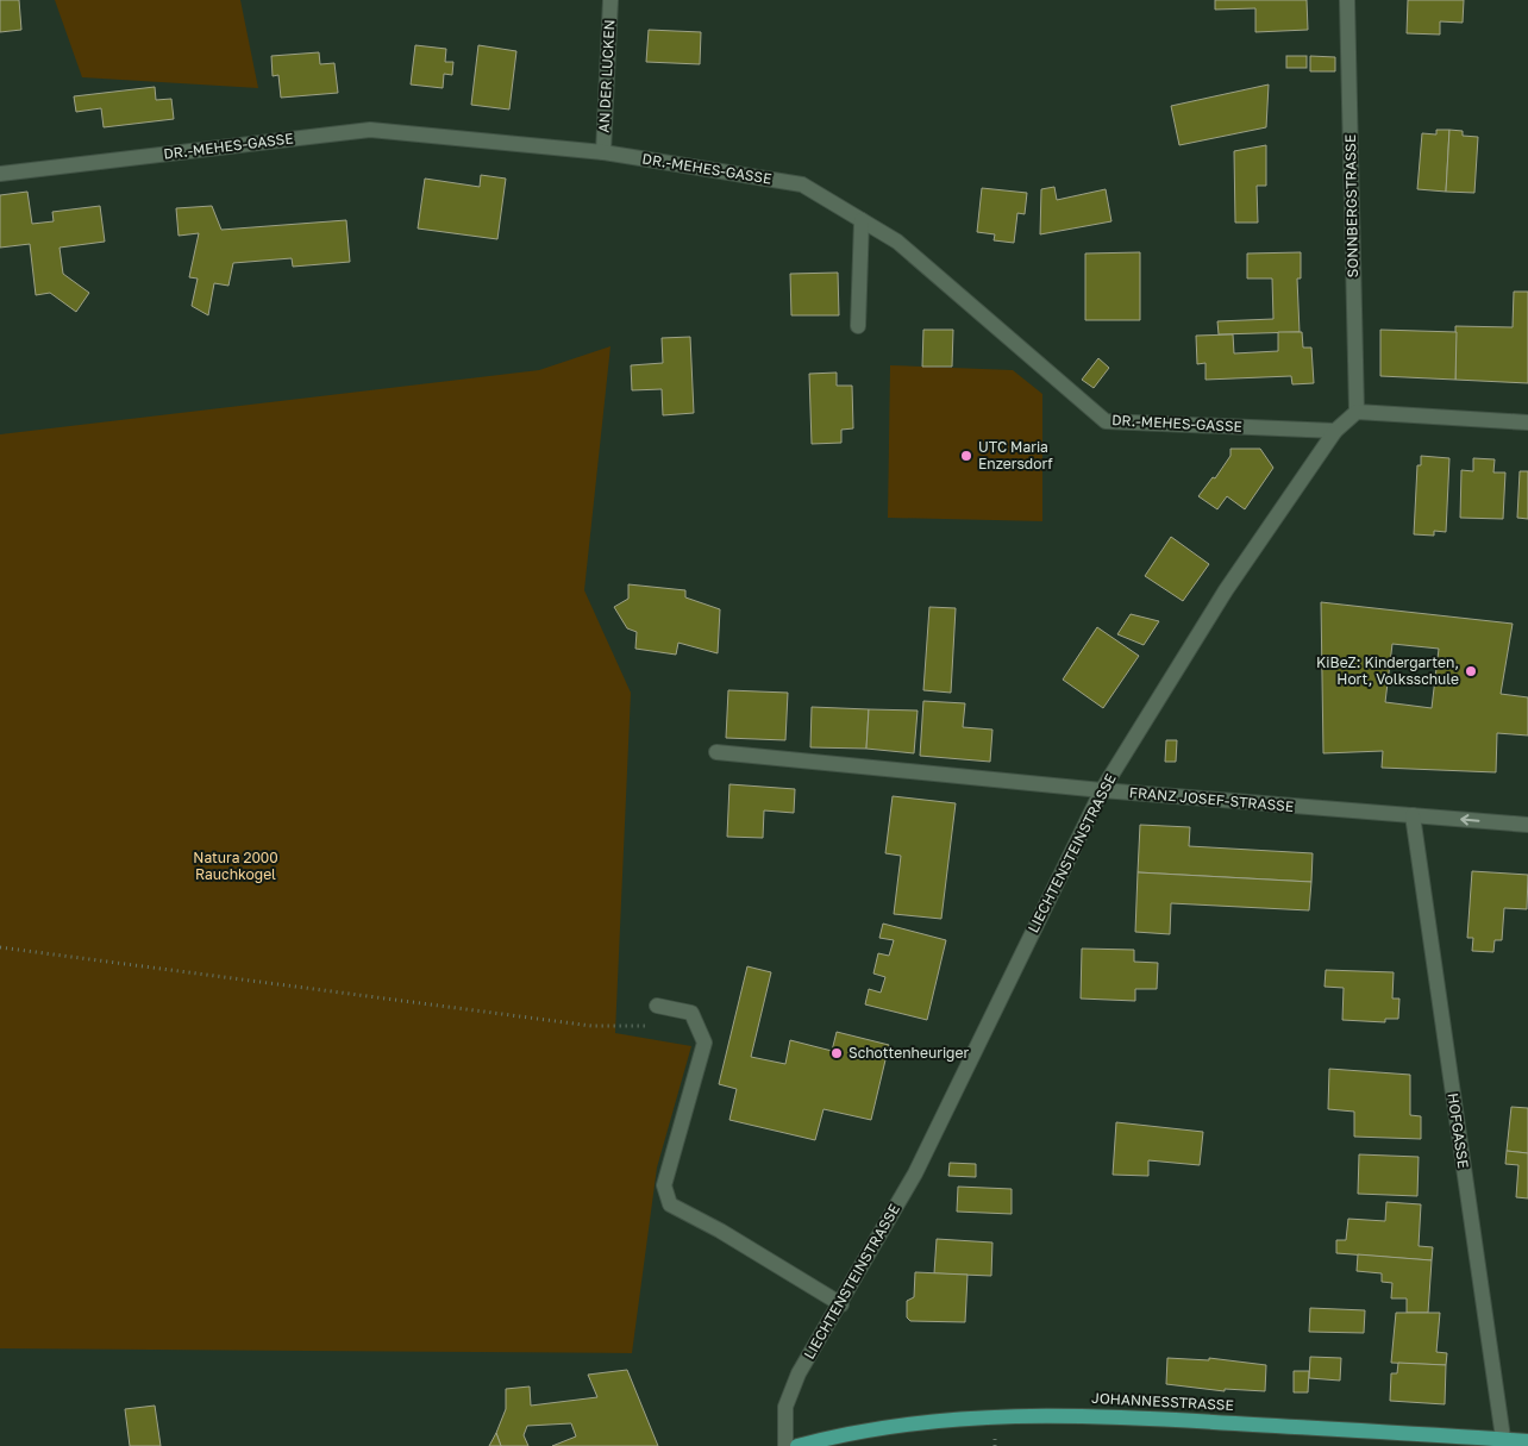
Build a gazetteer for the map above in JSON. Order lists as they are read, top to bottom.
{
  "streets": {
    "main road": ["JOHANNESSTRASSE"],
    "street": [
      "AN DER LUCKEN",
      "DR.-MEHES-GASSE",
      "SONNBERGSTRASSE",
      "FRANZ JOSEF-STRASSE",
      "LIECHTENSTEINSTRASSE",
      "HOFGASSE"
    ]
  },
  "crossings": [
    ["AN DER LUCKEN", "DR.-MEHES-GASSE"],
    ["DR.-MEHES-GASSE", "LIECHTENSTEINSTRASSE"],
    ["SONNBERGSTRASSE", "LIECHTENSTEINSTRASSE"],
    ["FRANZ JOSEF-STRASSE", "LIECHTENSTEINSTRASSE"],
    ["FRANZ JOSEF-STRASSE", "HOFGASSE"],
    ["HOFGASSE", "JOHANNESSTRASSE"]
  ],
  "parks": ["Natura 2000 Rauchkogel"],
  "places": ["UTC Maria Enzersdorf", "KiBeZ: Kindergarten, Hort, Volksschule", "Schottenheuriger"]
}
